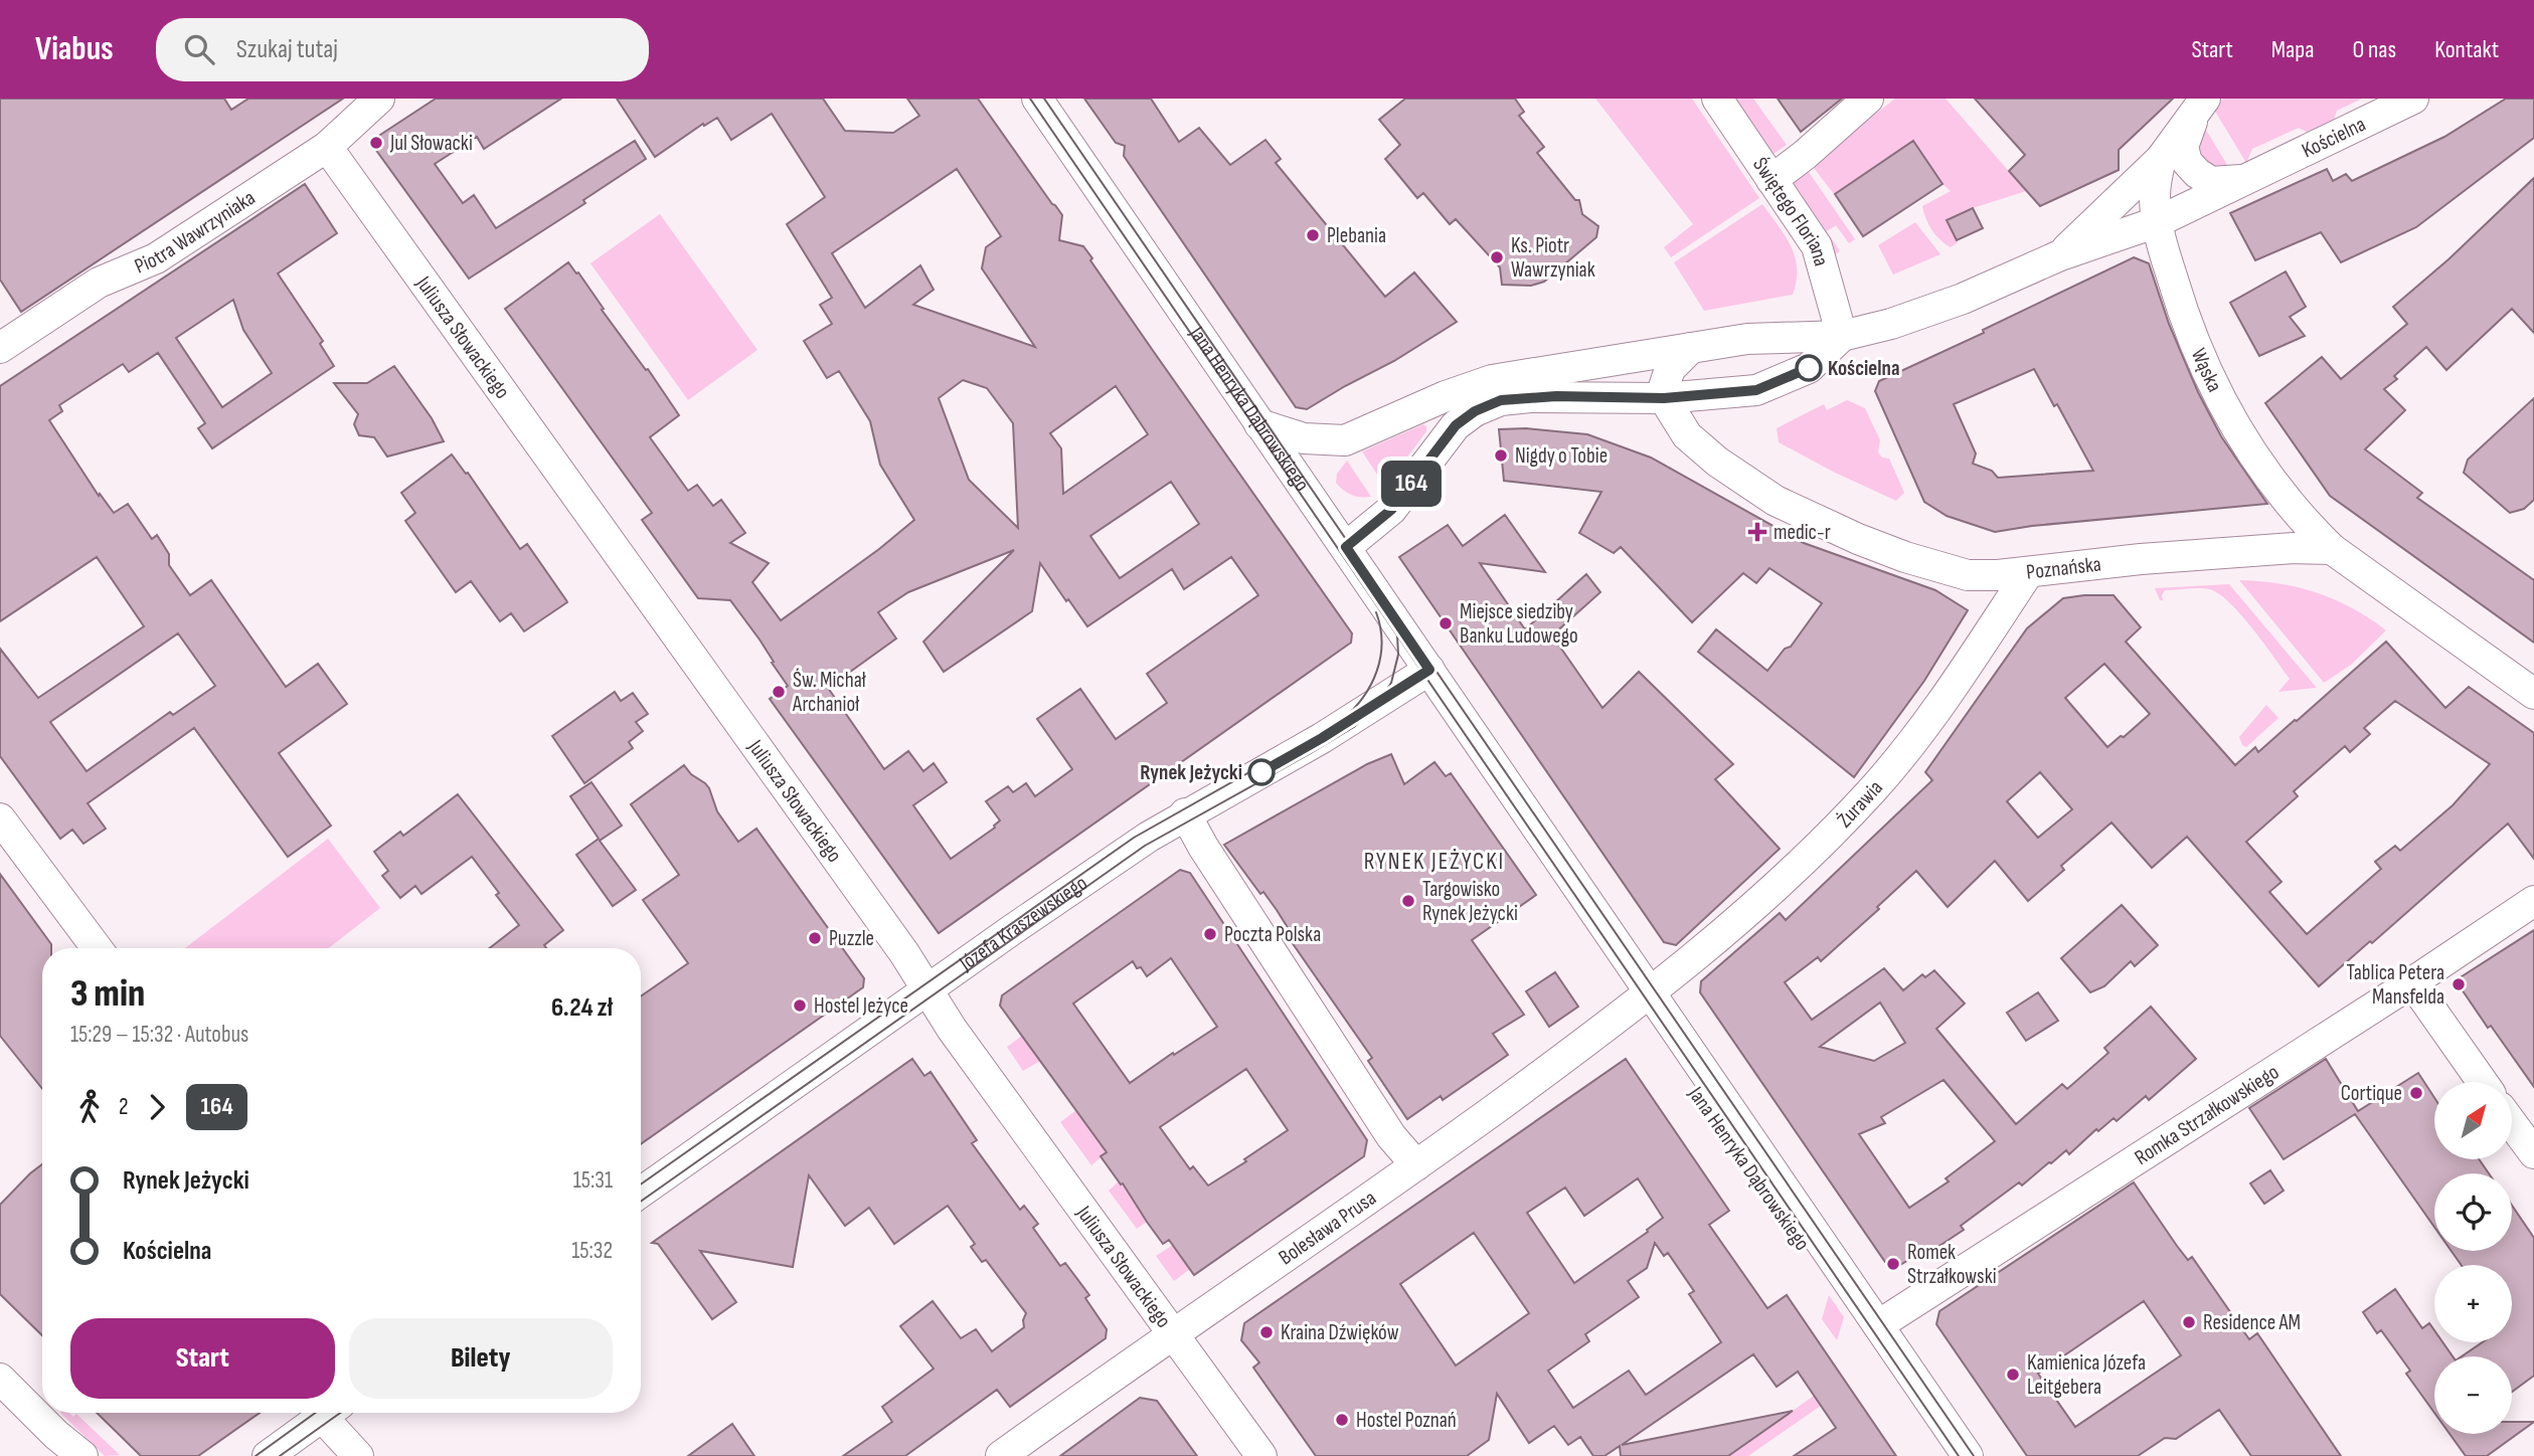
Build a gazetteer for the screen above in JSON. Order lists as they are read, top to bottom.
{
  "streets": {
    "street": [
      "Kościelna",
      "Świętego Floriana",
      "Piotra Wawrzyniaka",
      "Juliusza Słowackiego",
      "Wąska",
      "Jana Henryka Dąbrowskiego",
      "Poznańska",
      "Żurawia",
      "Józefa Kraszewskiego",
      "Romka Strzałkowskiego",
      "Bolesława Prusa"
    ]
  },
  "crossings": [
    ["Kościelna", "Świętego Floriana"],
    ["Kościelna", "Wąska"],
    ["Kościelna", "Jana Henryka Dąbrowskiego"],
    ["Piotra Wawrzyniaka", "Juliusza Słowackiego"],
    ["Juliusza Słowackiego", "Józefa Kraszewskiego"],
    ["Juliusza Słowackiego", "Bolesława Prusa"],
    ["Wąska", "Poznańska"],
    ["Jana Henryka Dąbrowskiego", "Żurawia"],
    ["Jana Henryka Dąbrowskiego", "Józefa Kraszewskiego"],
    ["Jana Henryka Dąbrowskiego", "Romka Strzałkowskiego"],
    ["Jana Henryka Dąbrowskiego", "Bolesława Prusa"],
    ["Poznańska", "Żurawia"],
    ["Żurawia", "Bolesława Prusa"]
  ],
  "districts": ["RYNEK JEŻYCKI"],
  "places": {
    "other": [
      "Jul Słowacki",
      "Plebania",
      "Ks. Piotr Wawrzyniak",
      "Kościelna",
      "Nigdy o Tobie",
      "Miejsce siedziby Banku Ludowego",
      "Św. Michał Archanioł",
      "Rynek Jeżycki",
      "Targowisko Rynek Jeżycki",
      "Poczta Polska",
      "Puzzle",
      "Tablica Petera Mansfelda",
      "Hostel Jeżyce",
      "Cortique",
      "Romek Strzałkowski",
      "Residence AM",
      "Kraina Dźwięków",
      "Kamienica Józefa Leitgebera",
      "Hostel Poznań"
    ],
    "health": ["medic-r"]
  },
  "lines": ["bus line 164"],
  "north": "top right",
  "page": {
    "header": "Viabus",
    "search": "Szukaj tutaj",
    "nav": [
      "Start",
      "Mapa",
      "O nas",
      "Kontakt"
    ],
    "on_map": "164",
    "heading": ["3 min", "15:29 – 15:32 · Autobus", "6.24 zł"],
    "legs": ["2", "164"],
    "map_buttons": ["+", "−"],
    "list": [
      {
        "name": "Rynek Jeżycki",
        "value": "15:31"
      },
      {
        "name": "Kościelna",
        "value": "15:32"
      }
    ],
    "buttons": ["Start", "Bilety"]
  }
}
